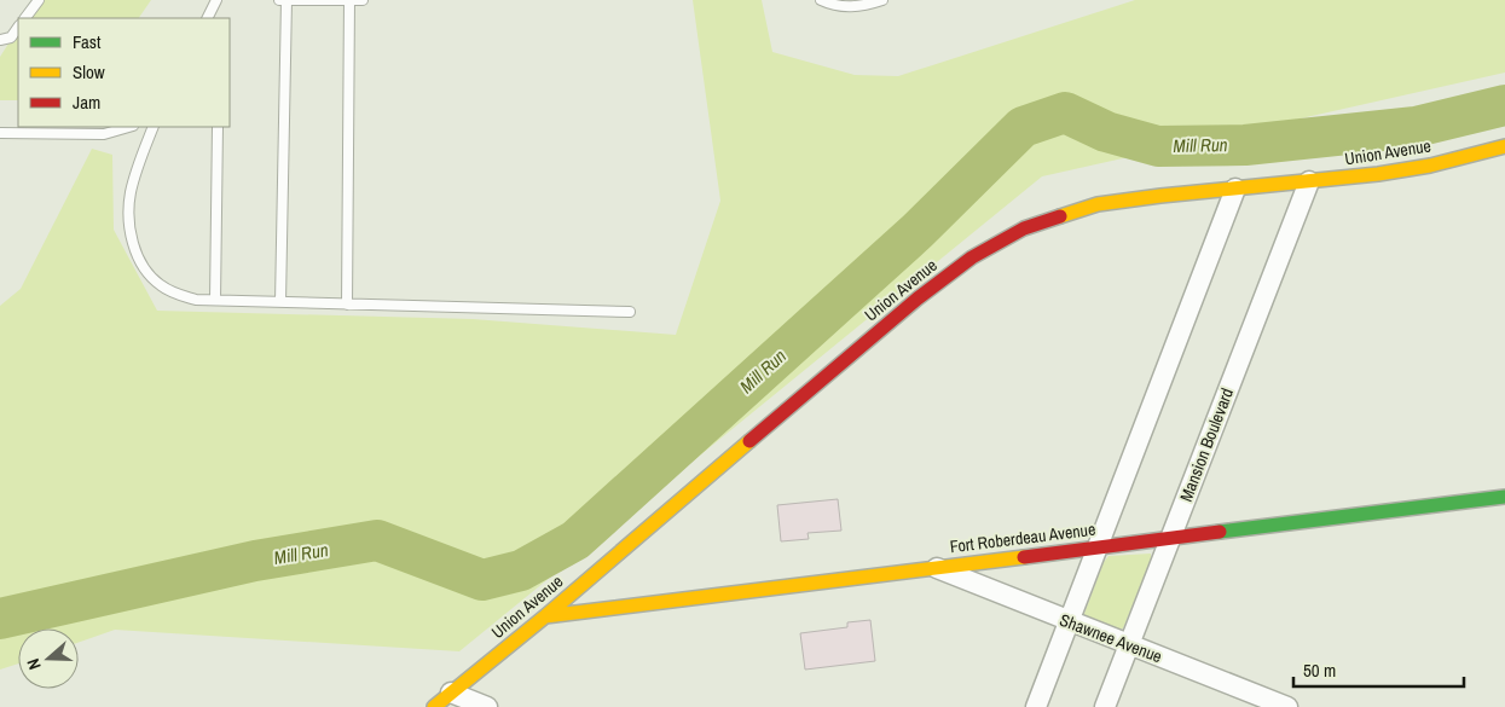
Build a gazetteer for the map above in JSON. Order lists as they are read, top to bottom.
{
  "streets": {
    "main road": ["Union Avenue", "Fort Roberdeau Avenue"],
    "street": ["Mansion Boulevard", "Shawnee Avenue"]
  },
  "crossings": [
    ["Union Avenue", "Mansion Boulevard"],
    ["Union Avenue", "Fort Roberdeau Avenue"],
    ["Mansion Boulevard", "Fort Roberdeau Avenue"],
    ["Mansion Boulevard", "Shawnee Avenue"],
    ["Fort Roberdeau Avenue", "Shawnee Avenue"]
  ],
  "water": ["Mill Run"],
  "legend": ["Fast", "Slow", "Jam"],
  "scale_bar": "50 m",
  "north": "left"
}
